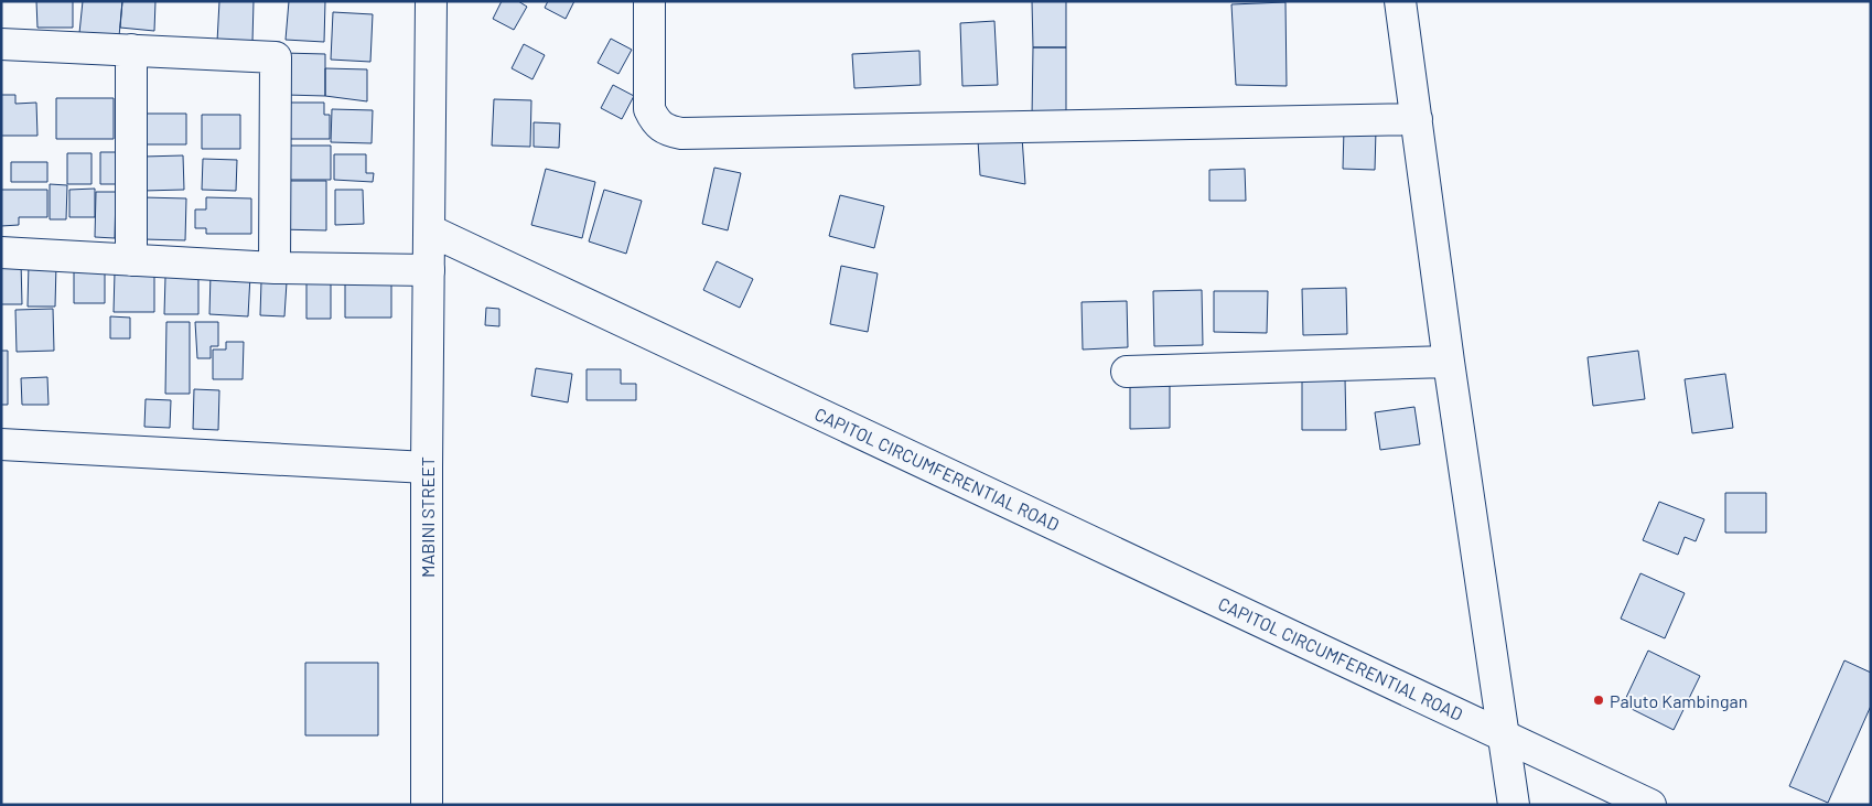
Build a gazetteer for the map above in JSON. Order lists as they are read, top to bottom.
{
  "streets": {
    "street": ["CAPITOL CIRCUMFERENTIAL ROAD", "MABINI STREET"]
  },
  "crossings": [
    ["CAPITOL CIRCUMFERENTIAL ROAD", "MABINI STREET"]
  ],
  "places": ["Paluto Kambingan"]
}
